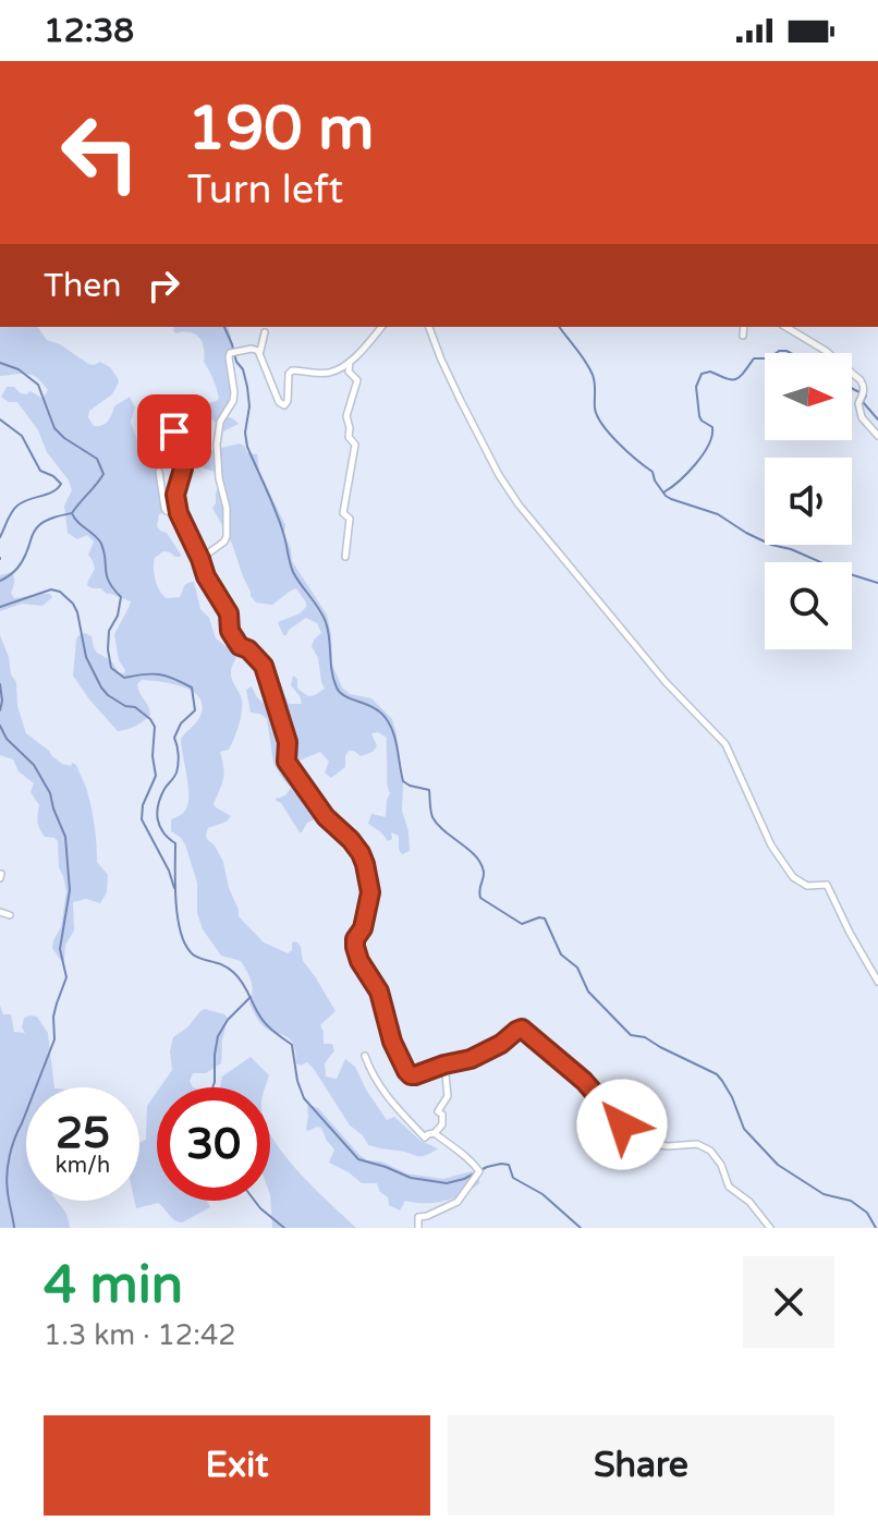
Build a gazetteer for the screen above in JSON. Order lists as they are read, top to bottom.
{
  "north": "right",
  "page": {
    "status": "12:38",
    "turn": ["190 m", "Turn left"],
    "then": "Then",
    "speed": "25 km/h",
    "limit": "30",
    "heading": ["4 min", "1.3 km · 12:42"],
    "buttons": ["Exit", "Share"]
  }
}
